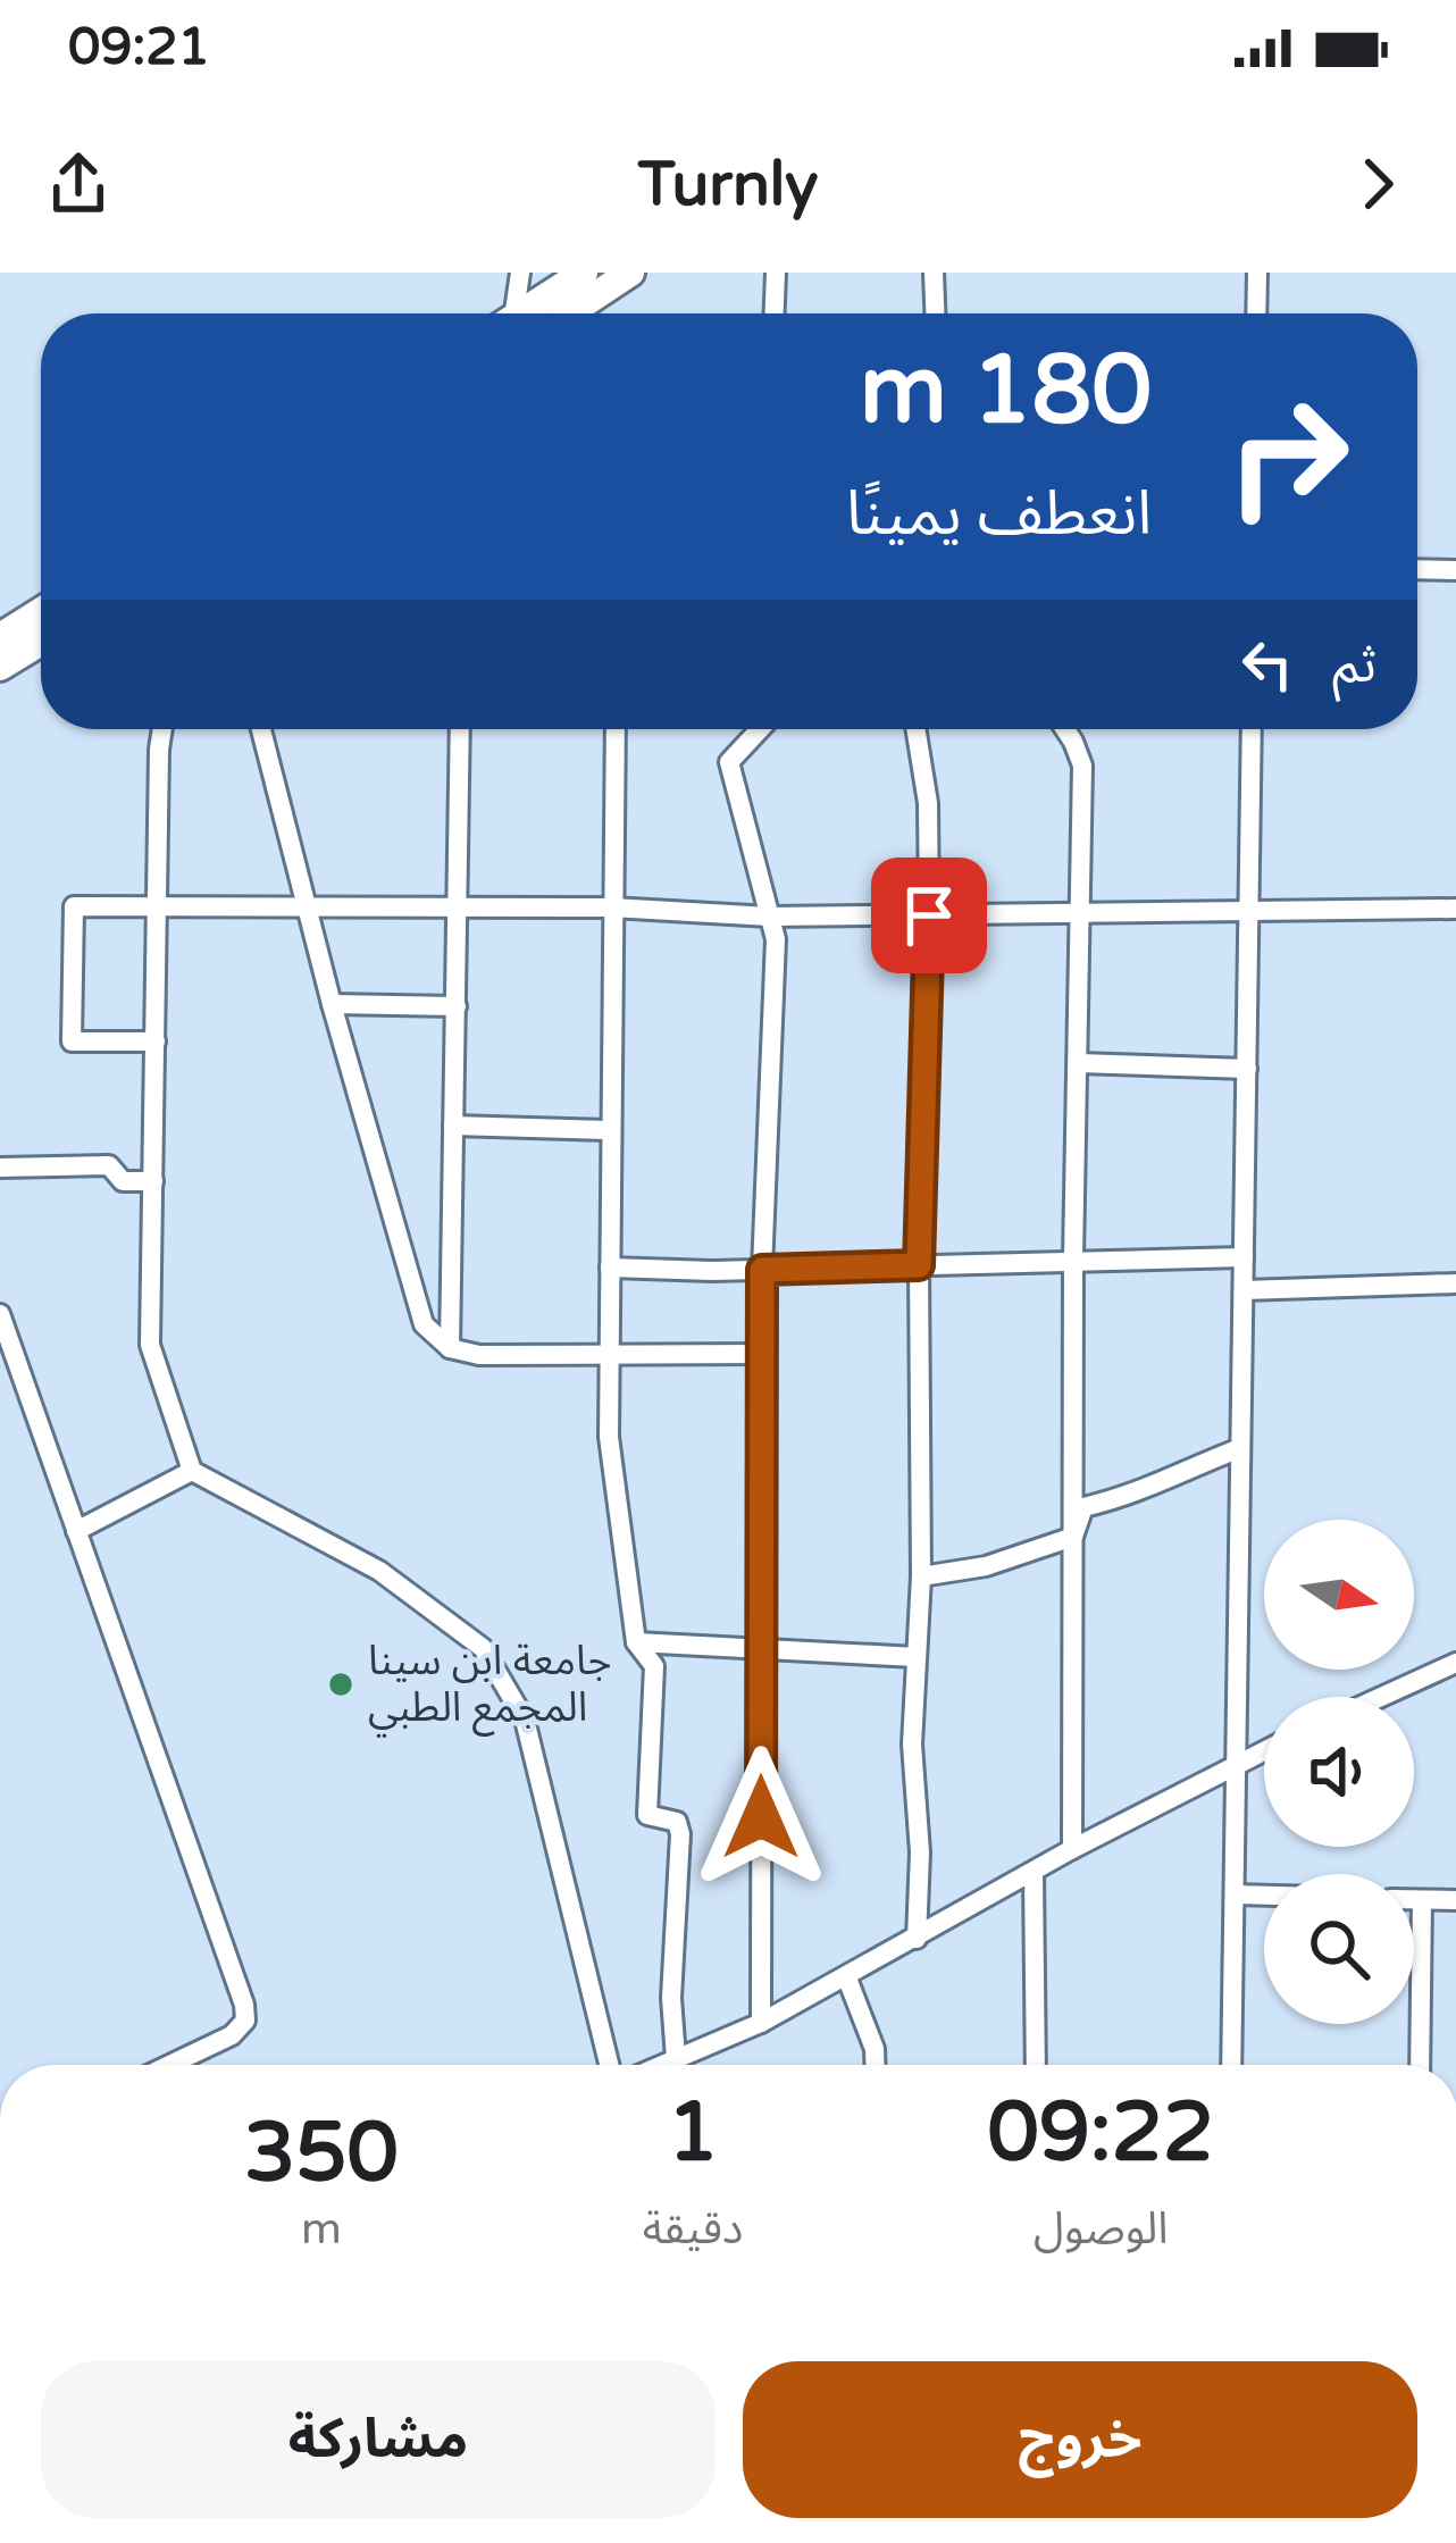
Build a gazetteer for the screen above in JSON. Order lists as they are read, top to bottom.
{
  "places": ["جامعة ابن سينا المجمع الطبي"],
  "north": "right",
  "page": {
    "status": "09:21",
    "header": "Turnly",
    "turn": ["180 m", "انعطف يمينًا"],
    "then": "ثم",
    "eta": [
      "09:22",
      "الوصول",
      "1",
      "دقيقة",
      "350",
      "m"
    ],
    "buttons": ["خروج", "مشاركة"]
  }
}
